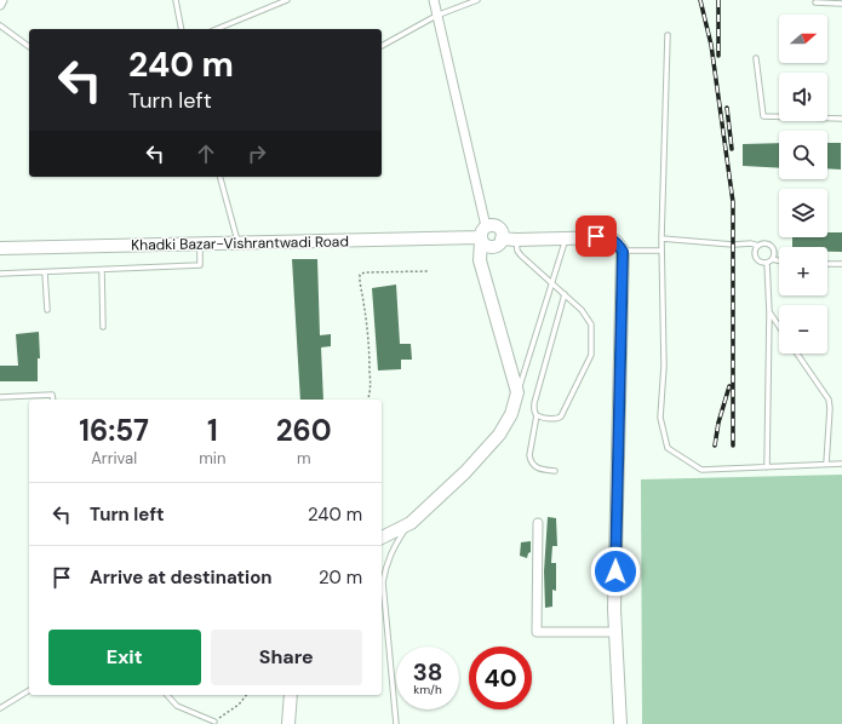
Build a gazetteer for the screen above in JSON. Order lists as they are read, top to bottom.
{
  "streets": {
    "street": ["Khadki Bazar-Vishrantwadi Road"]
  },
  "north": "right",
  "page": {
    "map_buttons": ["+", "−"],
    "turn": ["240 m", "Turn left"],
    "eta": [
      "16:57",
      "Arrival",
      "1",
      "min",
      "260",
      "m"
    ],
    "list": [
      {
        "name": "Turn left",
        "value": "240 m"
      },
      {
        "name": "Arrive at destination",
        "value": "20 m"
      }
    ],
    "buttons": ["Exit", "Share"],
    "speed": "38 km/h",
    "limit": "40"
  }
}
